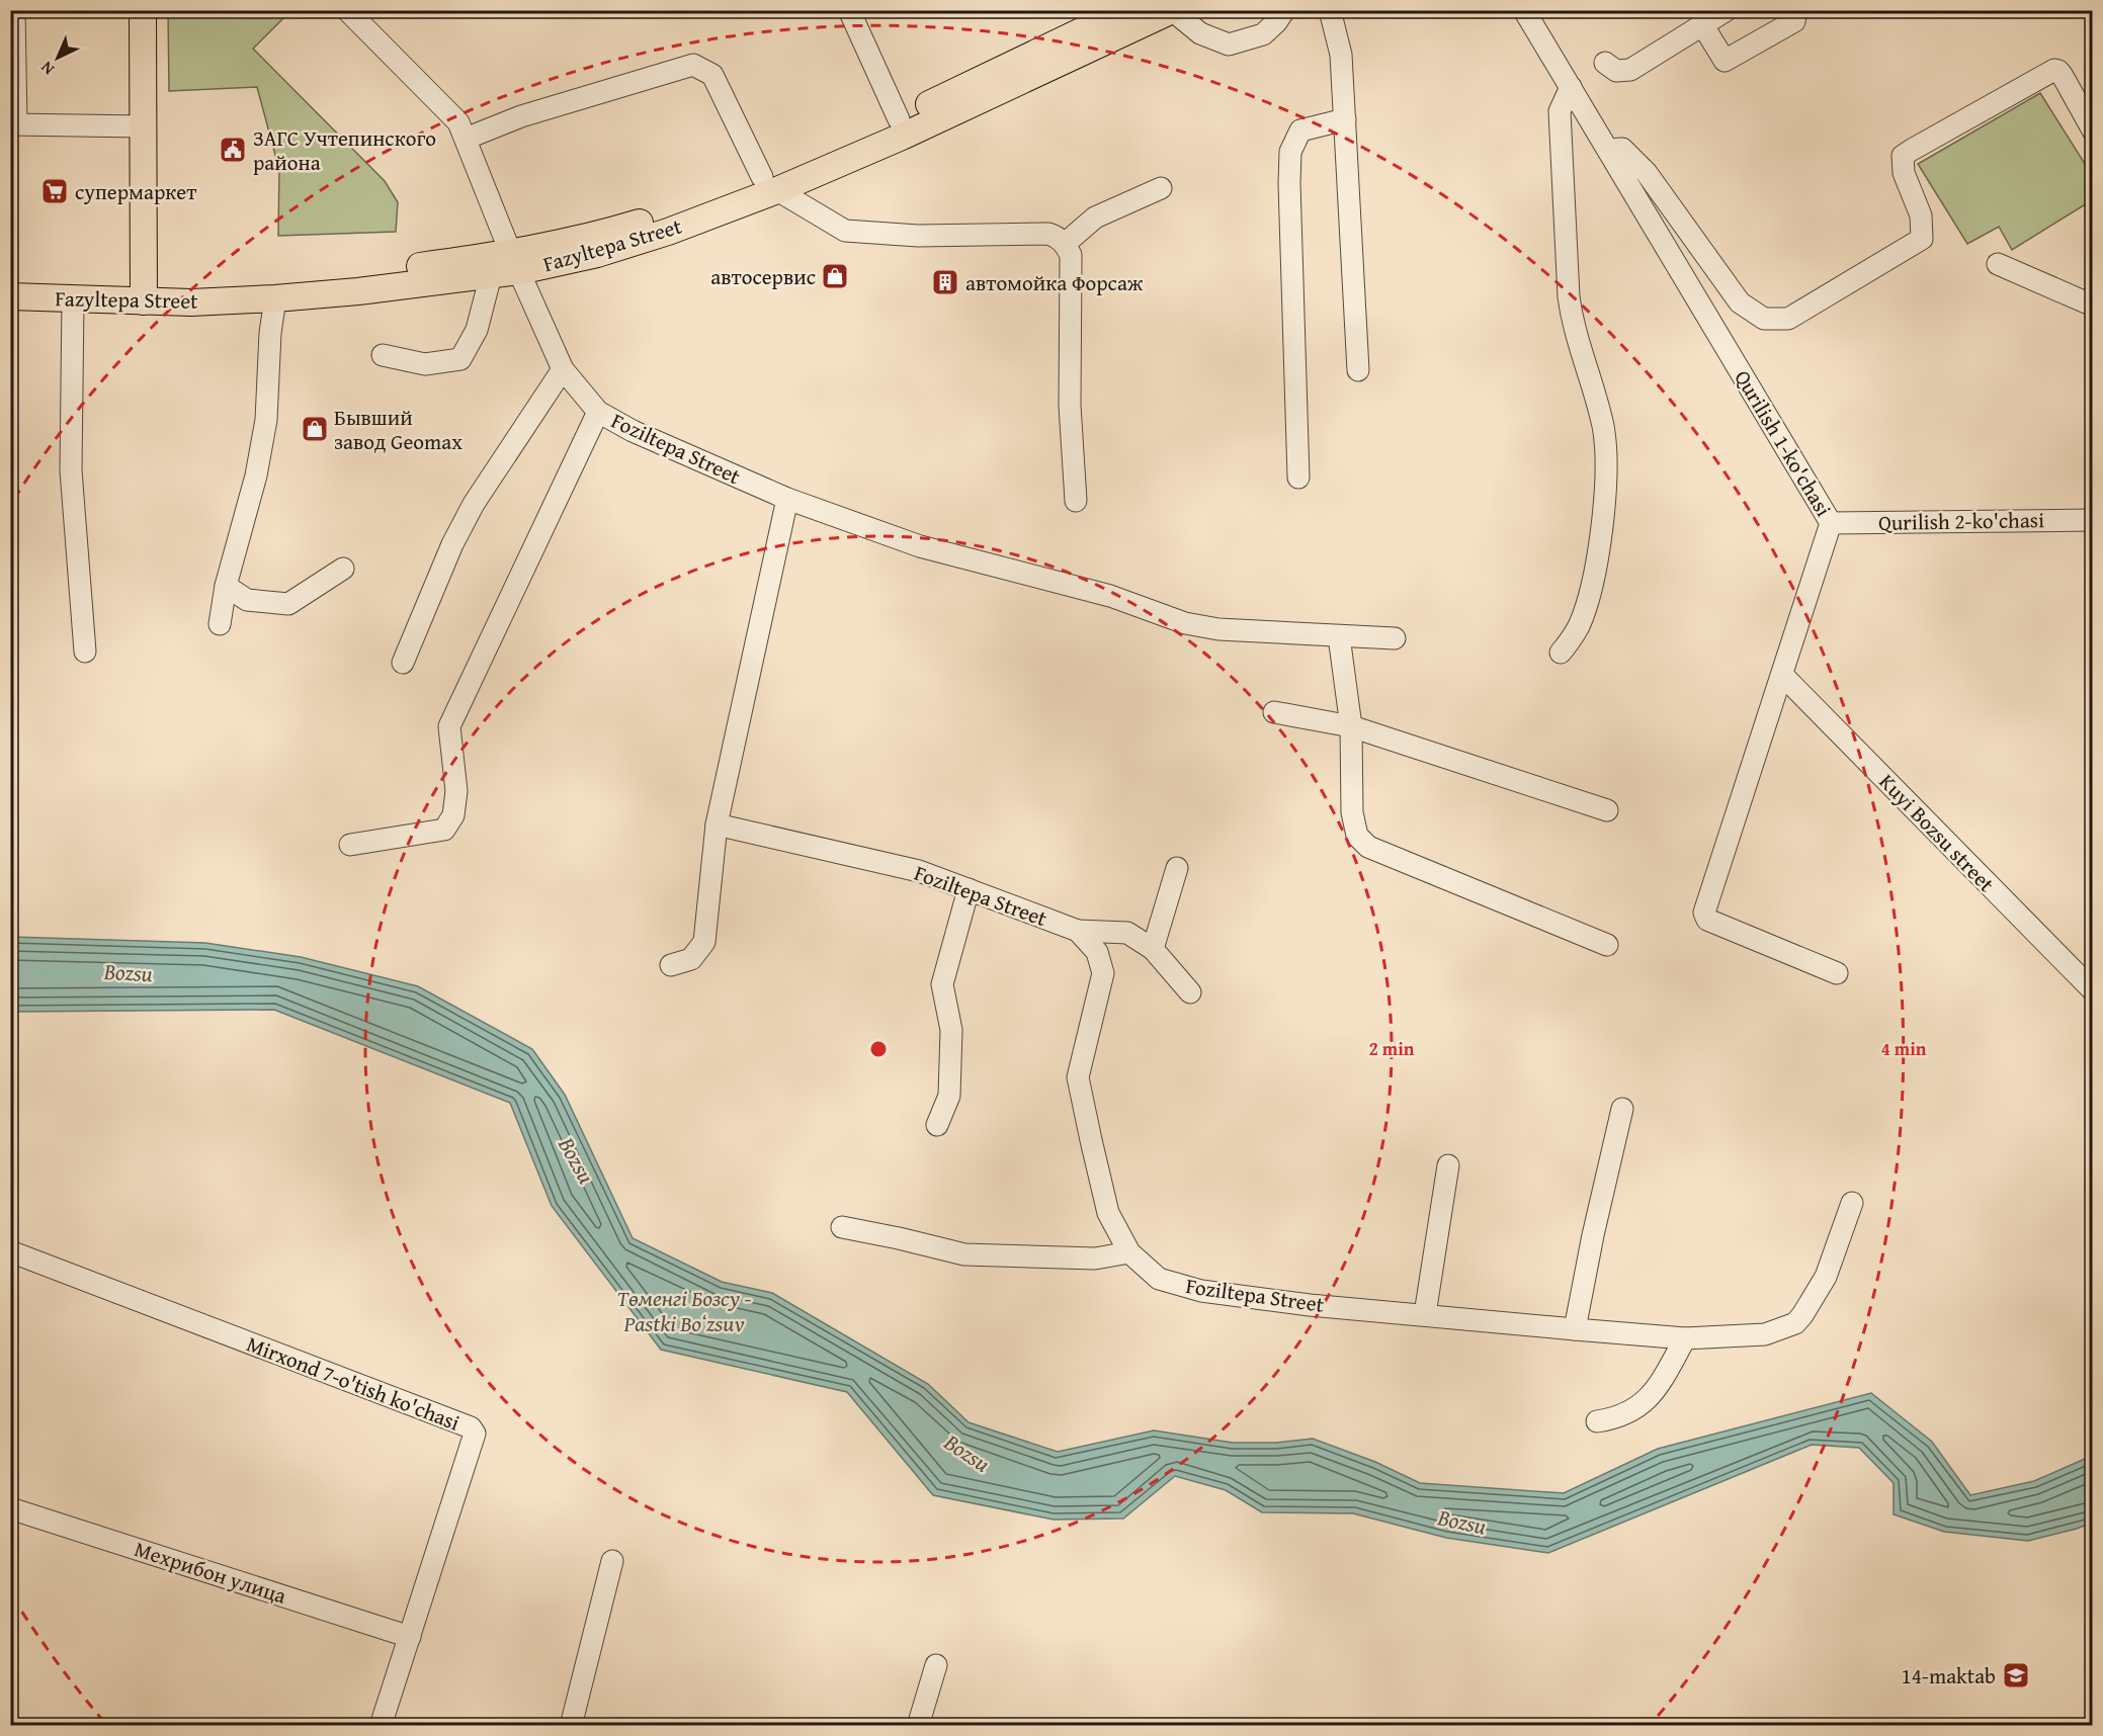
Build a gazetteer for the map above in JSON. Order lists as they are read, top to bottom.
{
  "streets": {
    "main road": ["Fazyltepa Street"],
    "street": [
      "Qurilish 1-ko'chasi",
      "Foziltepa Street",
      "Qurilish 2-ko'chasi",
      "Kuyi Bozsu street",
      "Mirxond 7-o'tish ko'chasi",
      "Мехрибон улица"
    ]
  },
  "crossings": [
    ["Fazyltepa Street", "Foziltepa Street"],
    ["Qurilish 1-ko'chasi", "Qurilish 2-ko'chasi"],
    ["Qurilish 1-ko'chasi", "Kuyi Bozsu street"],
    ["Mirxond 7-o'tish ko'chasi", "Мехрибон улица"]
  ],
  "water": ["Bozsu", "Төменгі Бозсу - Pastki Boʻzsuv"],
  "places": {
    "public building": ["ЗАГС Учтепинского района"],
    "supermarket": ["супермаркет"],
    "shop": ["автосервис", "Бывший завод Geomax"],
    "building": ["автомойка Форсаж"],
    "school or university": ["14-maktab"]
  },
  "north": "bottom left",
  "rings": ["2 min", "4 min"]
}
